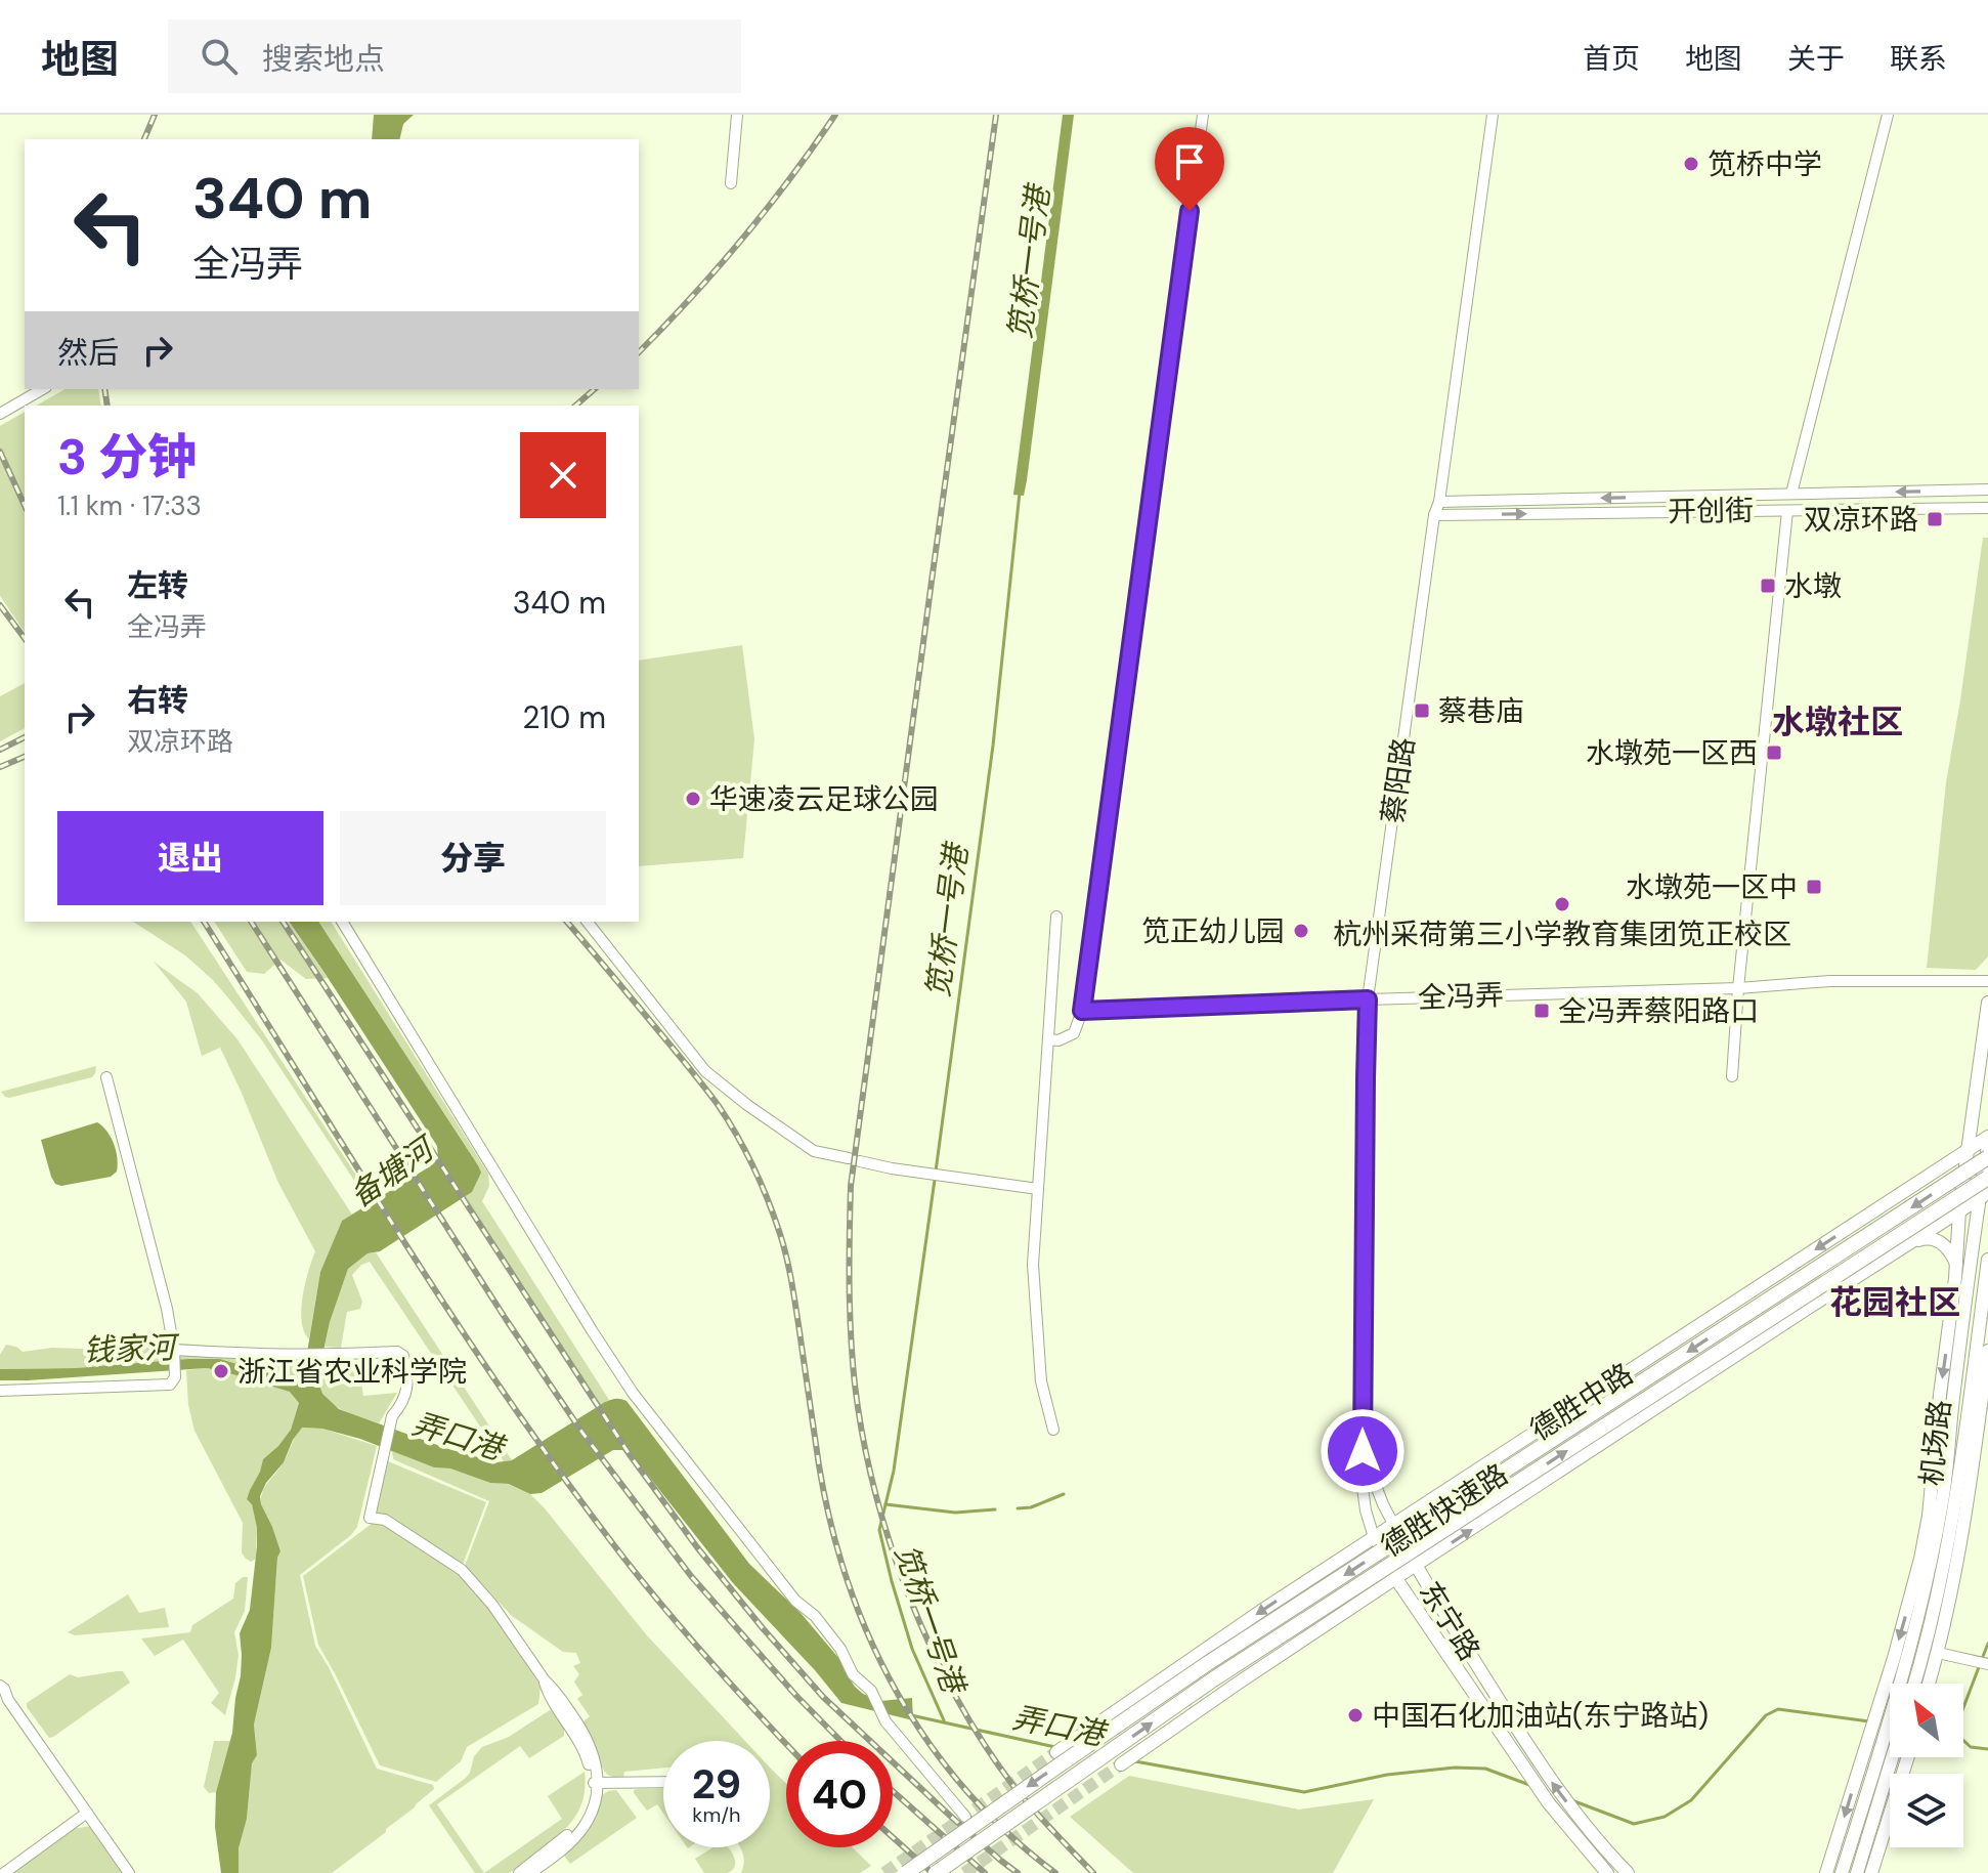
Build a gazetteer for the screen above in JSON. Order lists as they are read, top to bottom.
{
  "streets": {
    "highway": ["德胜快速路"],
    "main road": ["德胜中路", "机场路", "东宁路"],
    "street": ["开创街", "蔡阳路", "全冯弄"]
  },
  "crossings": [
    ["开创街", "蔡阳路"],
    ["蔡阳路", "全冯弄"],
    ["蔡阳路", "德胜中路"],
    ["蔡阳路", "东宁路"],
    ["德胜中路", "机场路"],
    ["德胜中路", "东宁路"]
  ],
  "districts": ["水墩社区", "花园社区"],
  "water": [
    "笕桥一号港",
    "备塘河",
    "钱家河",
    "弄口港"
  ],
  "places": {
    "other": [
      "笕桥中学",
      "华速凌云足球公园",
      "杭州采荷第三小学教育集团笕正校区",
      "笕正幼儿园",
      "浙江省农业科学院",
      "中国石化加油站(东宁路站)"
    ],
    "transit": [
      "双凉环路",
      "水墩",
      "蔡巷庙",
      "水墩苑一区西",
      "水墩苑一区中",
      "全冯弄蔡阳路口"
    ]
  },
  "north": "top left",
  "page": {
    "header": "地图",
    "search": "搜索地点",
    "nav": [
      "首页",
      "地图",
      "关于",
      "联系"
    ],
    "turn": ["340 m", "全冯弄"],
    "then": "然后",
    "heading": ["3 分钟", "1.1 km · 17:33"],
    "list": [
      {
        "name": "左转",
        "note": "全冯弄",
        "value": "340 m"
      },
      {
        "name": "右转",
        "note": "双凉环路",
        "value": "210 m"
      }
    ],
    "buttons": ["退出", "分享"],
    "speed": "29 km/h",
    "limit": "40"
  }
}
